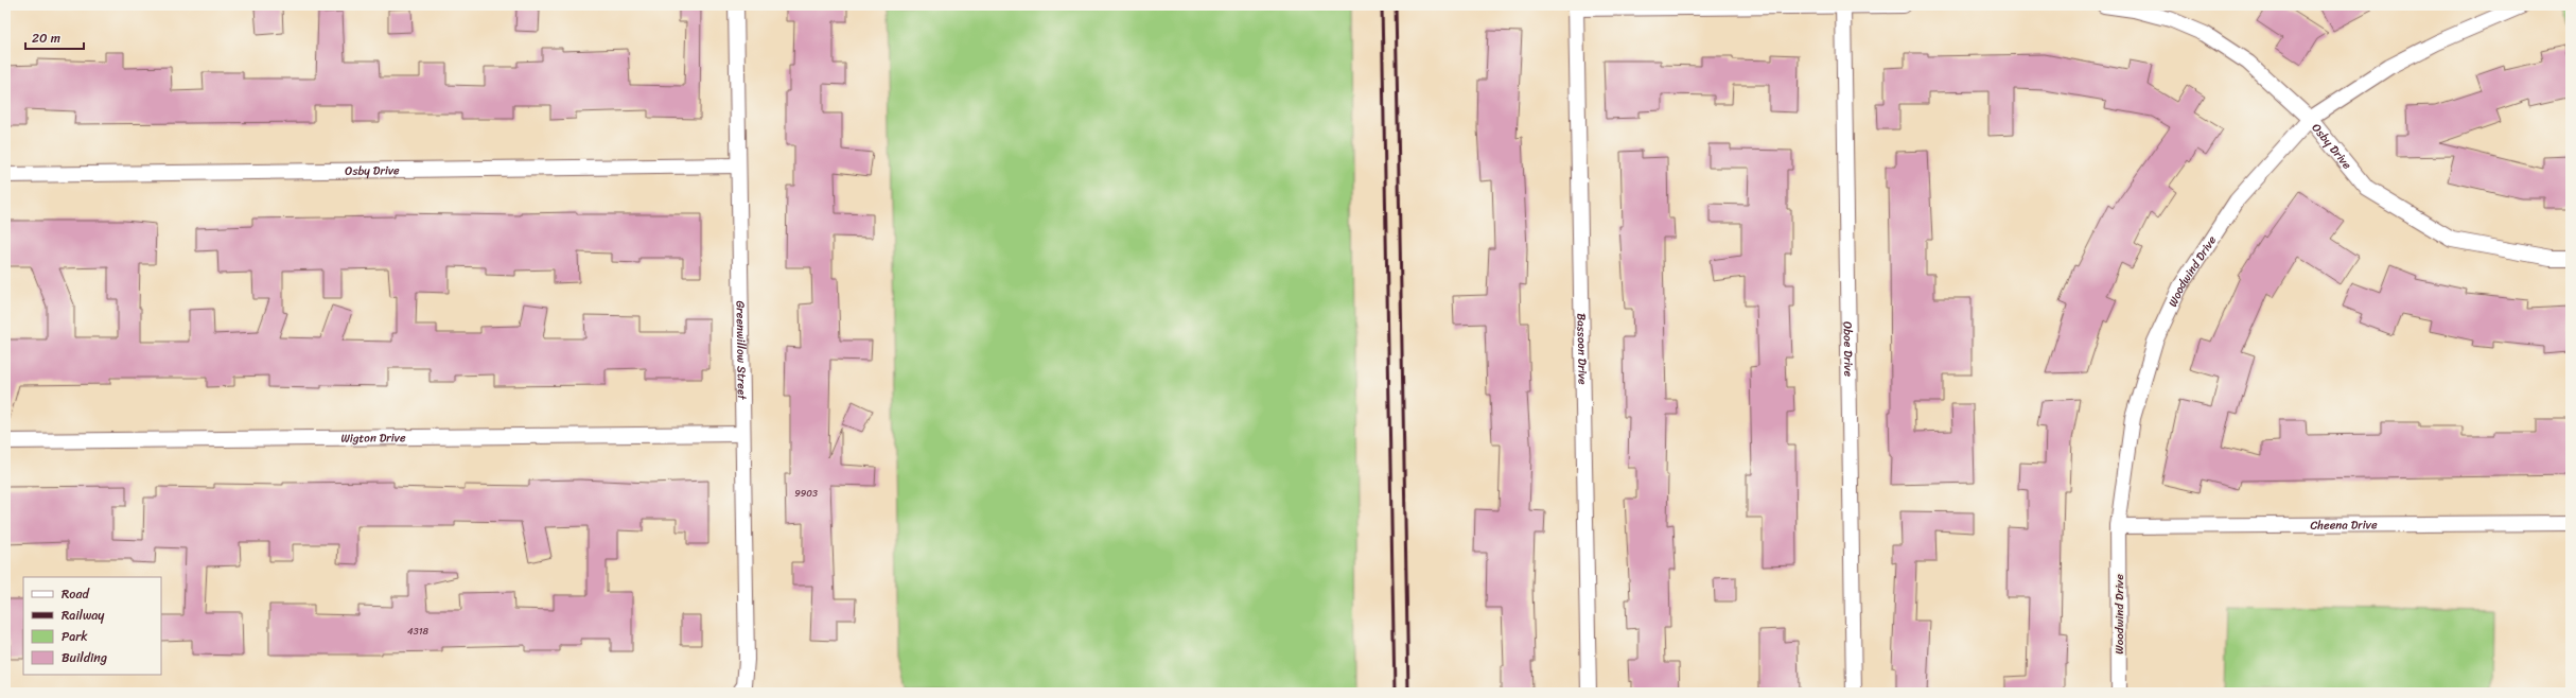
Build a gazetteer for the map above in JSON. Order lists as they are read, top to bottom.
{
  "streets": {
    "street": [
      "Osby Drive",
      "Woodwind Drive",
      "Bassoon Drive",
      "Oboe Drive",
      "Greenwillow Street",
      "Wigton Drive",
      "Cheena Drive"
    ]
  },
  "crossings": [
    ["Osby Drive", "Woodwind Drive"],
    ["Osby Drive", "Greenwillow Street"],
    ["Woodwind Drive", "Cheena Drive"],
    ["Greenwillow Street", "Wigton Drive"]
  ],
  "house_numbers": ["9903", "4318"],
  "legend": [
    "Road",
    "Railway",
    "Park",
    "Building"
  ],
  "scale_bar": "20 m"
}
